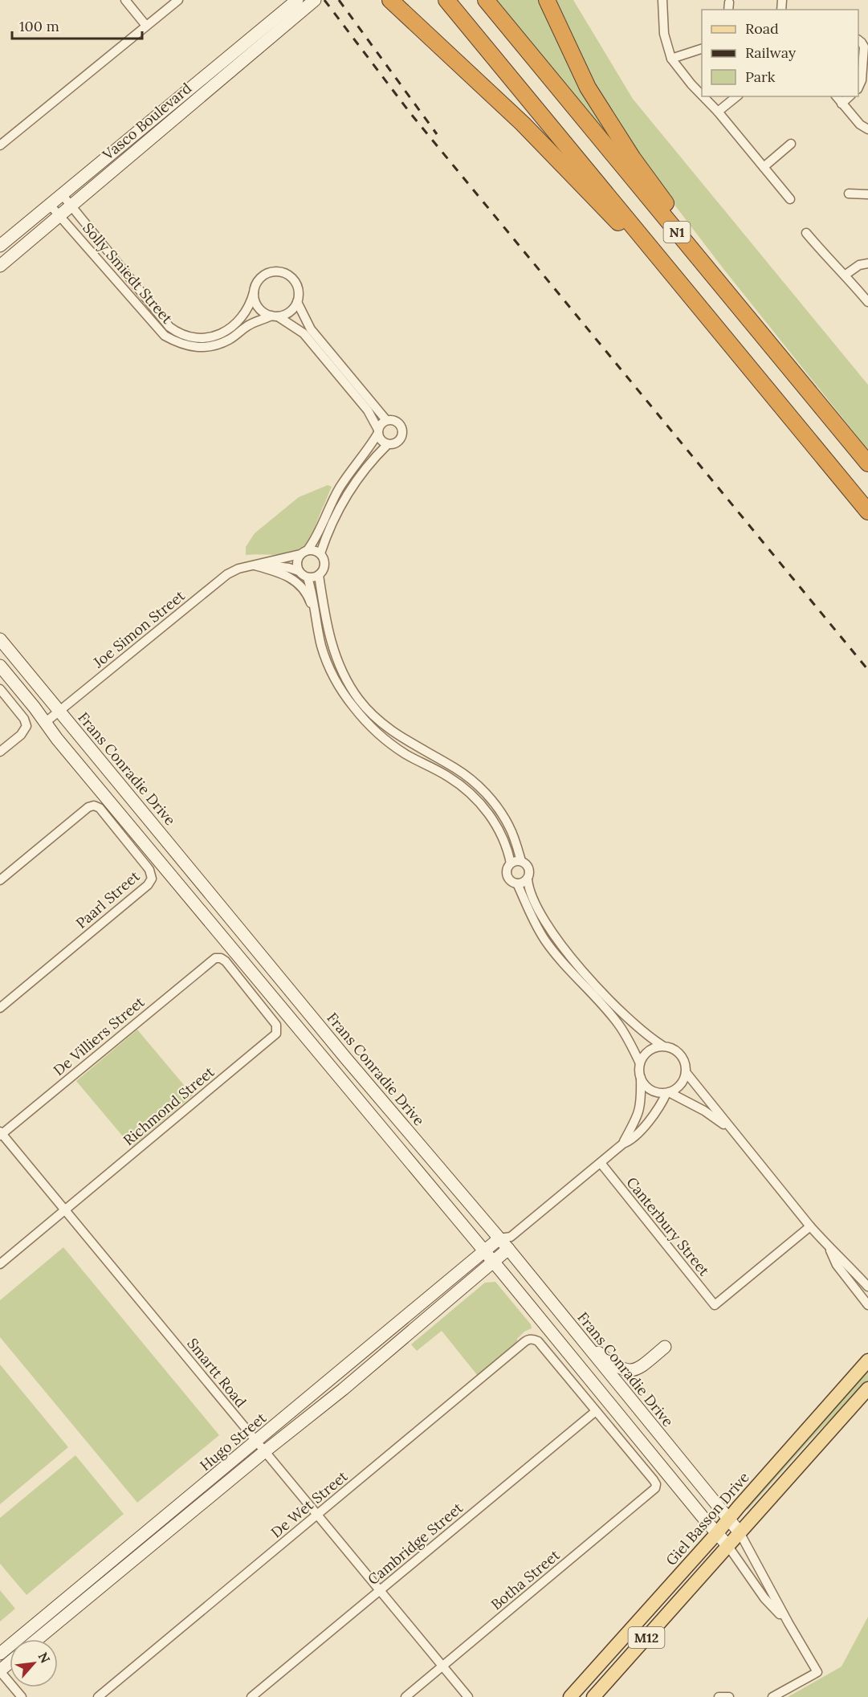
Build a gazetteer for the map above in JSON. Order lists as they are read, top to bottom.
{
  "streets": {
    "highway": ["N1"],
    "main road": [
      "Vasco Boulevard",
      "Frans Conradie Drive",
      "Hugo Street",
      "Giel Basson Drive",
      "M12"
    ],
    "street": [
      "Solly Smiedt Street",
      "Joe Simon Street",
      "Paarl Street",
      "De Villiers Street",
      "Richmond Street",
      "Canterbury Street",
      "Smartt Road",
      "De Wet Street",
      "Cambridge Street",
      "Botha Street"
    ]
  },
  "crossings": [
    ["Vasco Boulevard", "Solly Smiedt Street"],
    ["Joe Simon Street", "Frans Conradie Drive"],
    ["Frans Conradie Drive", "Hugo Street"],
    ["Frans Conradie Drive", "Giel Basson Drive"],
    ["Frans Conradie Drive", "M12"],
    ["De Villiers Street", "Richmond Street"],
    ["De Villiers Street", "Smartt Road"],
    ["Richmond Street", "Smartt Road"],
    ["Smartt Road", "Hugo Street"],
    ["Smartt Road", "De Wet Street"],
    ["Smartt Road", "Cambridge Street"],
    ["Smartt Road", "Botha Street"],
    ["De Wet Street", "Cambridge Street"],
    ["De Wet Street", "Botha Street"],
    ["Cambridge Street", "Botha Street"]
  ],
  "legend": ["Road", "Railway", "Park"],
  "scale_bar": "100 m",
  "north": "top right"
}
